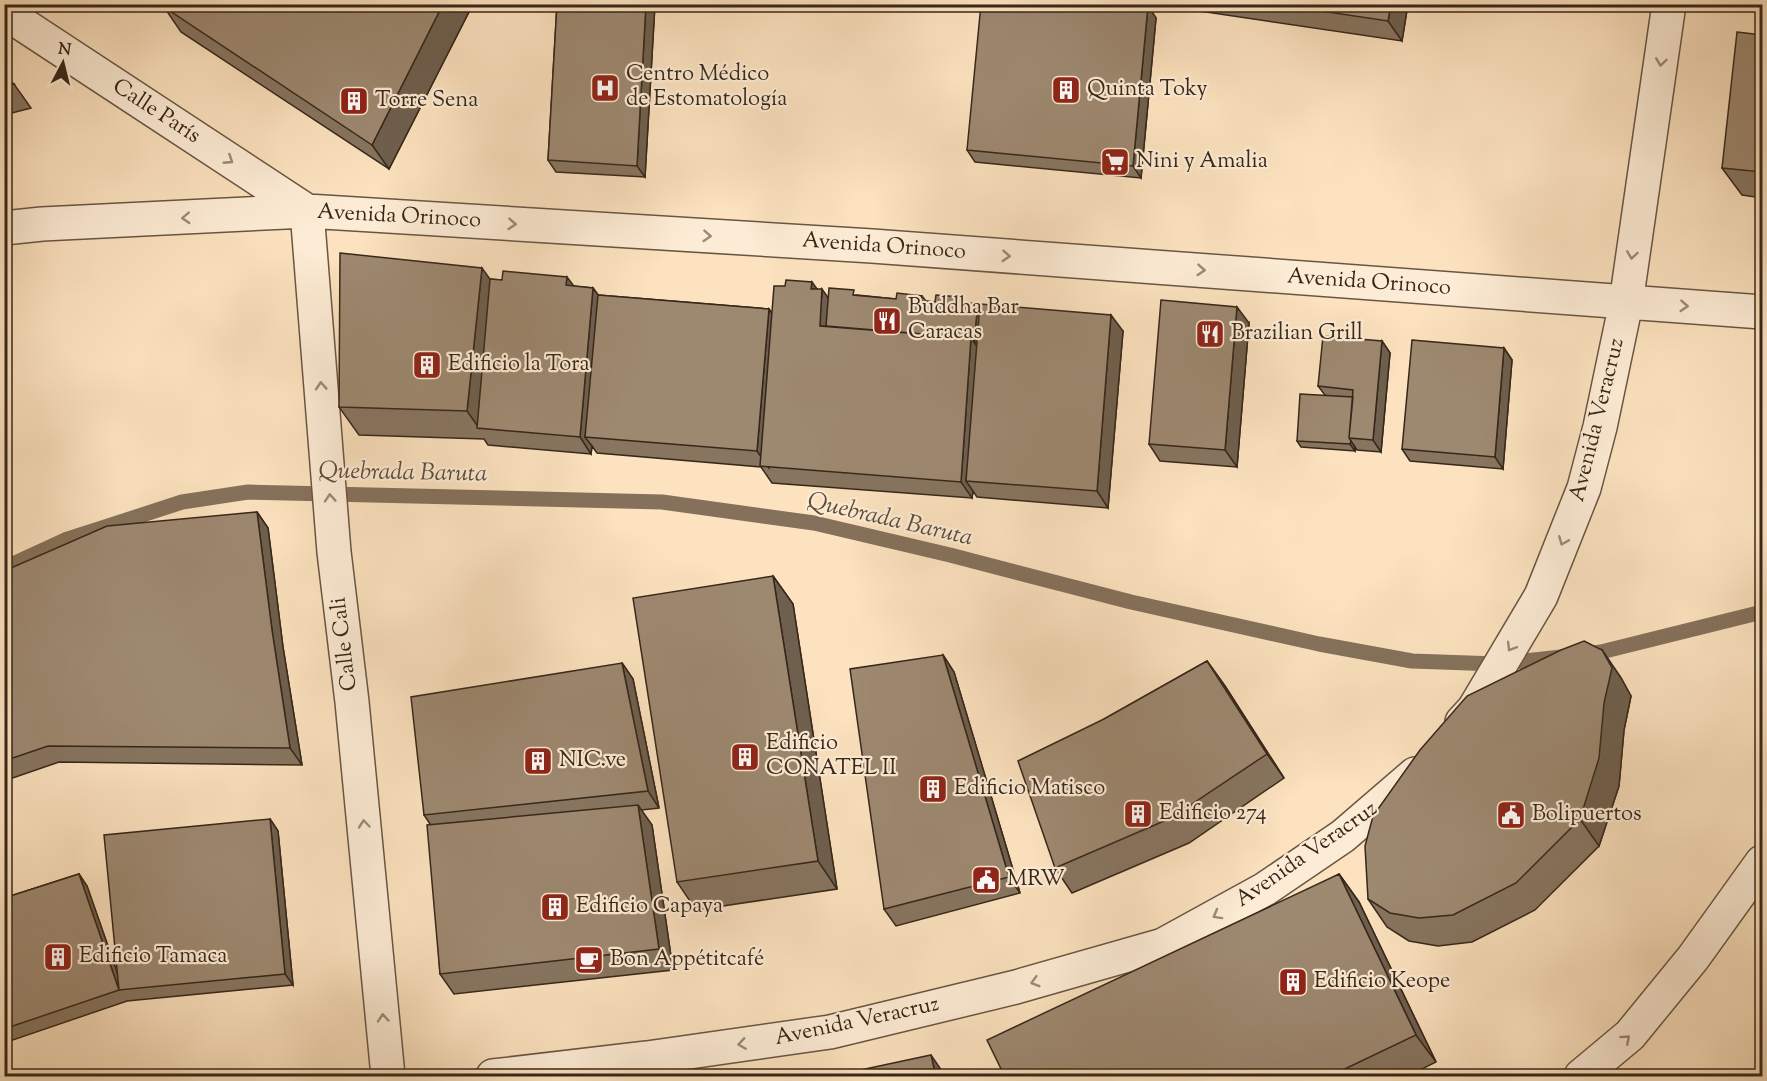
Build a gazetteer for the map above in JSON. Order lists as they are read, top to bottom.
{
  "streets": {
    "street": [
      "Calle París",
      "Avenida Orinoco",
      "Avenida Veracruz",
      "Calle Cali"
    ]
  },
  "crossings": [
    ["Calle París", "Avenida Orinoco"],
    ["Calle París", "Calle Cali"],
    ["Avenida Orinoco", "Avenida Veracruz"],
    ["Avenida Orinoco", "Calle Cali"]
  ],
  "one_way": ["Calle París", "Avenida Veracruz", "Calle Cali"],
  "water": ["Quebrada Baruta"],
  "places": {
    "hospital": ["Centro Médico de Estomatología"],
    "building": [
      "Quinta Toky",
      "Torre Sena",
      "Edificio la Tora",
      "Edificio CONATEL II",
      "NIC.ve",
      "Edificio Matisco",
      "Edificio 274",
      "Edificio Capaya",
      "Edificio Tamaca",
      "Edificio Keope"
    ],
    "supermarket": ["Nini y Amalia"],
    "restaurant": ["Buddha Bar Caracas", "Brazilian Grill"],
    "public building": ["Bolipuertos", "MRW"],
    "cafe": ["Bon Appétitcafé"]
  },
  "north": "top"
}
